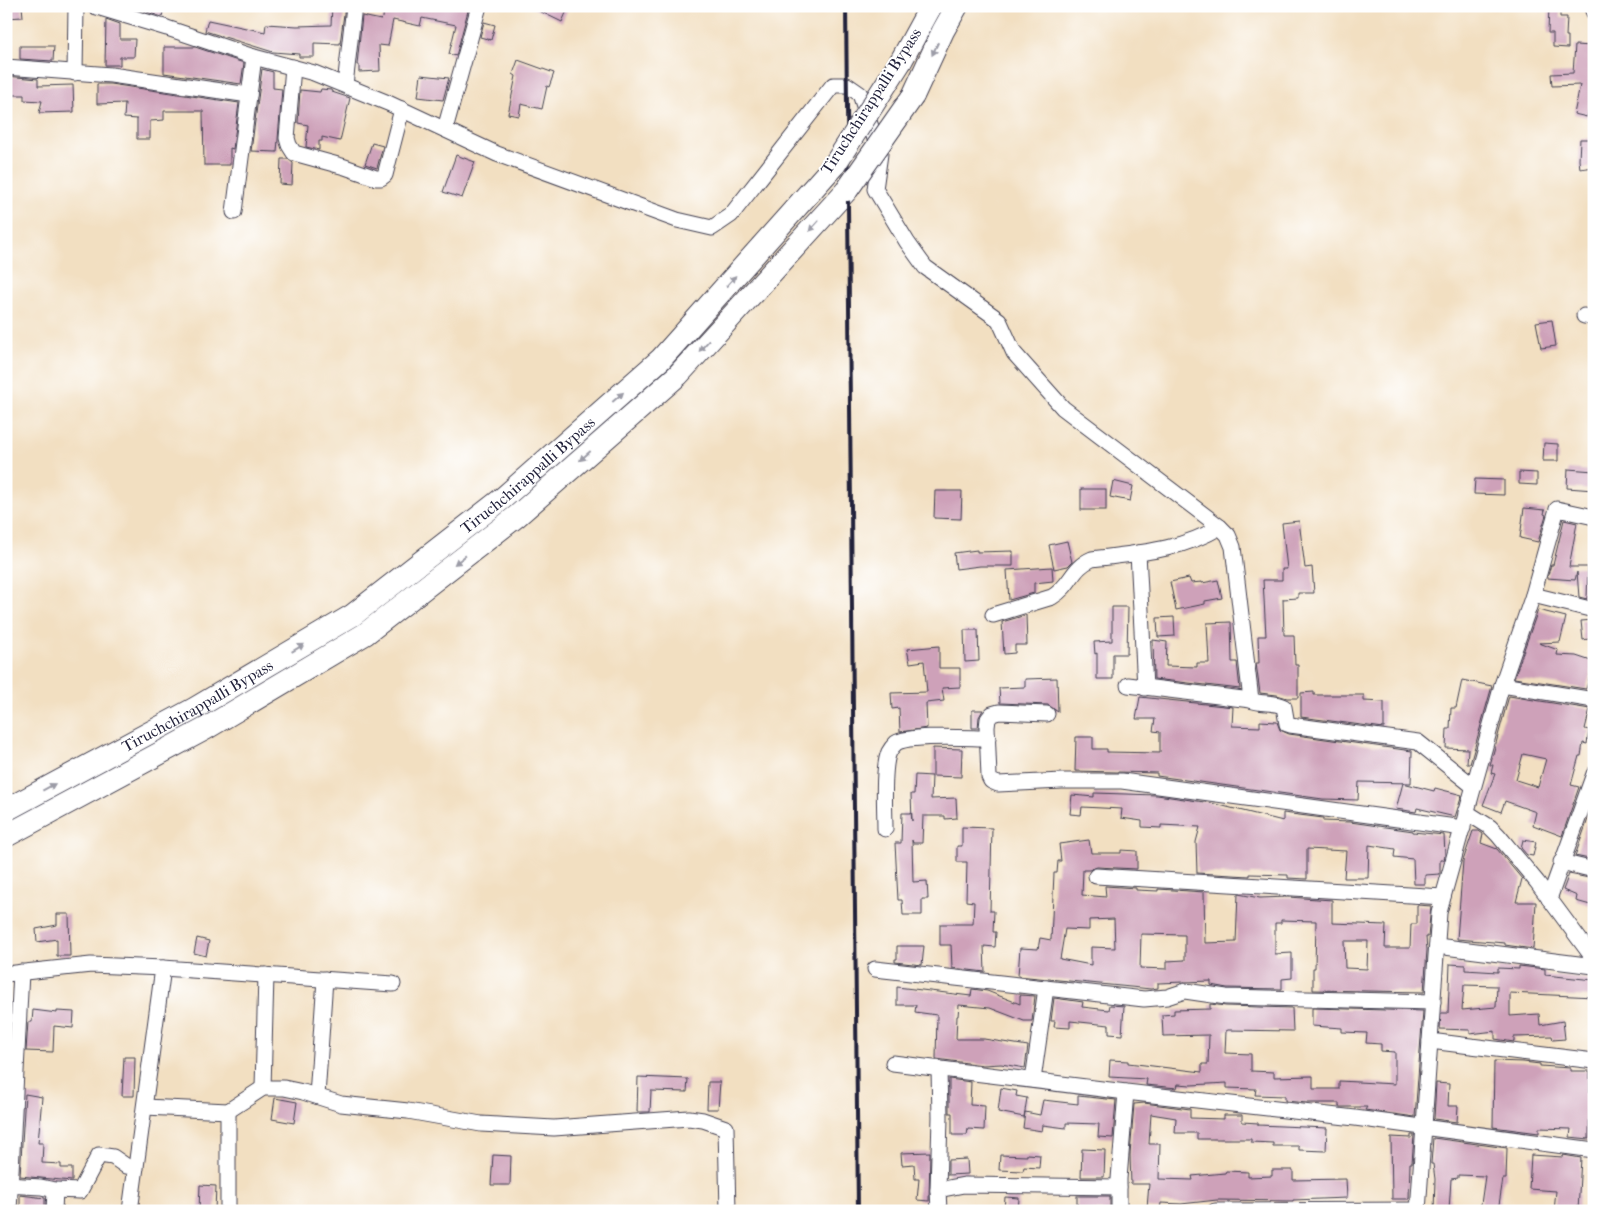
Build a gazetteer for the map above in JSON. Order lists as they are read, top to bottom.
{
  "streets": {
    "highway": ["Tiruchchirappalli Bypass"]
  }
}
